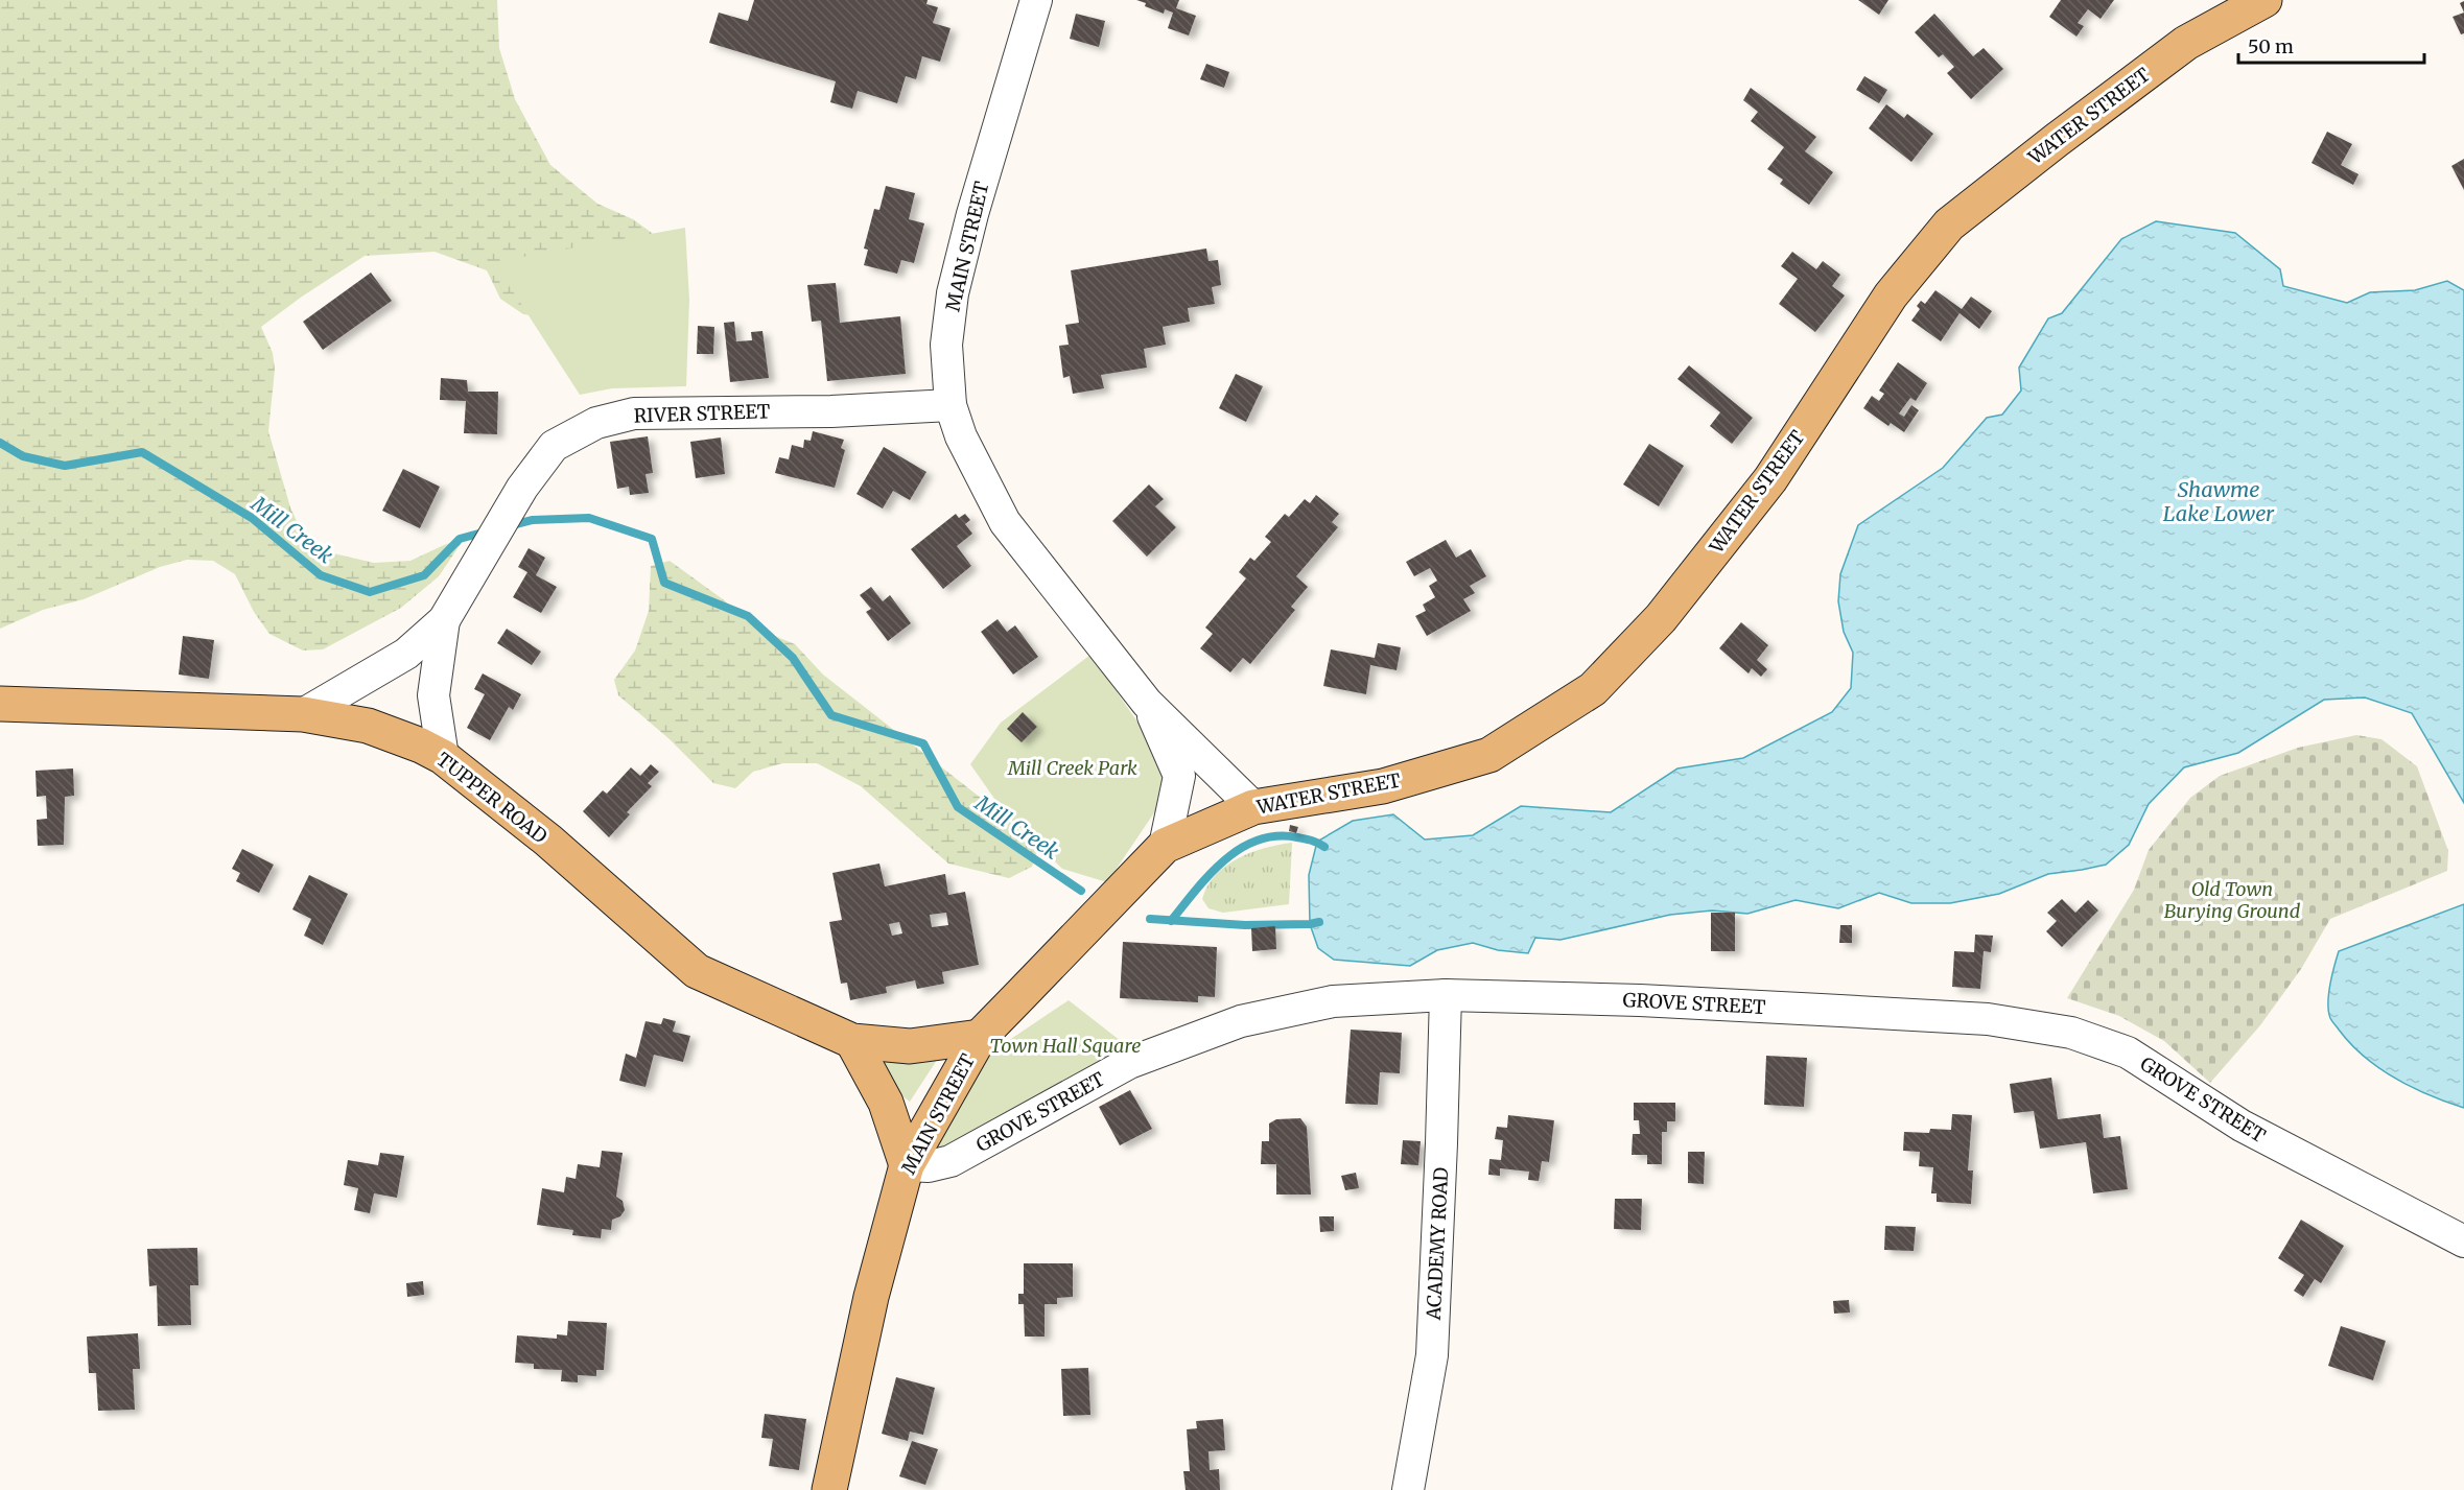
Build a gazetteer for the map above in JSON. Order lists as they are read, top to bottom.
{
  "streets": {
    "main road": ["WATER STREET", "MAIN STREET", "TUPPER ROAD"],
    "street": ["RIVER STREET", "GROVE STREET", "ACADEMY ROAD"]
  },
  "crossings": [
    ["WATER STREET", "MAIN STREET"],
    ["MAIN STREET", "RIVER STREET"],
    ["MAIN STREET", "TUPPER ROAD"],
    ["MAIN STREET", "GROVE STREET"],
    ["RIVER STREET", "TUPPER ROAD"],
    ["GROVE STREET", "ACADEMY ROAD"]
  ],
  "water": ["Shawme Lake Lower", "Mill Creek"],
  "parks": ["Mill Creek Park", "Old Town Burying Ground", "Town Hall Square"],
  "scale_bar": "50 m"
}
